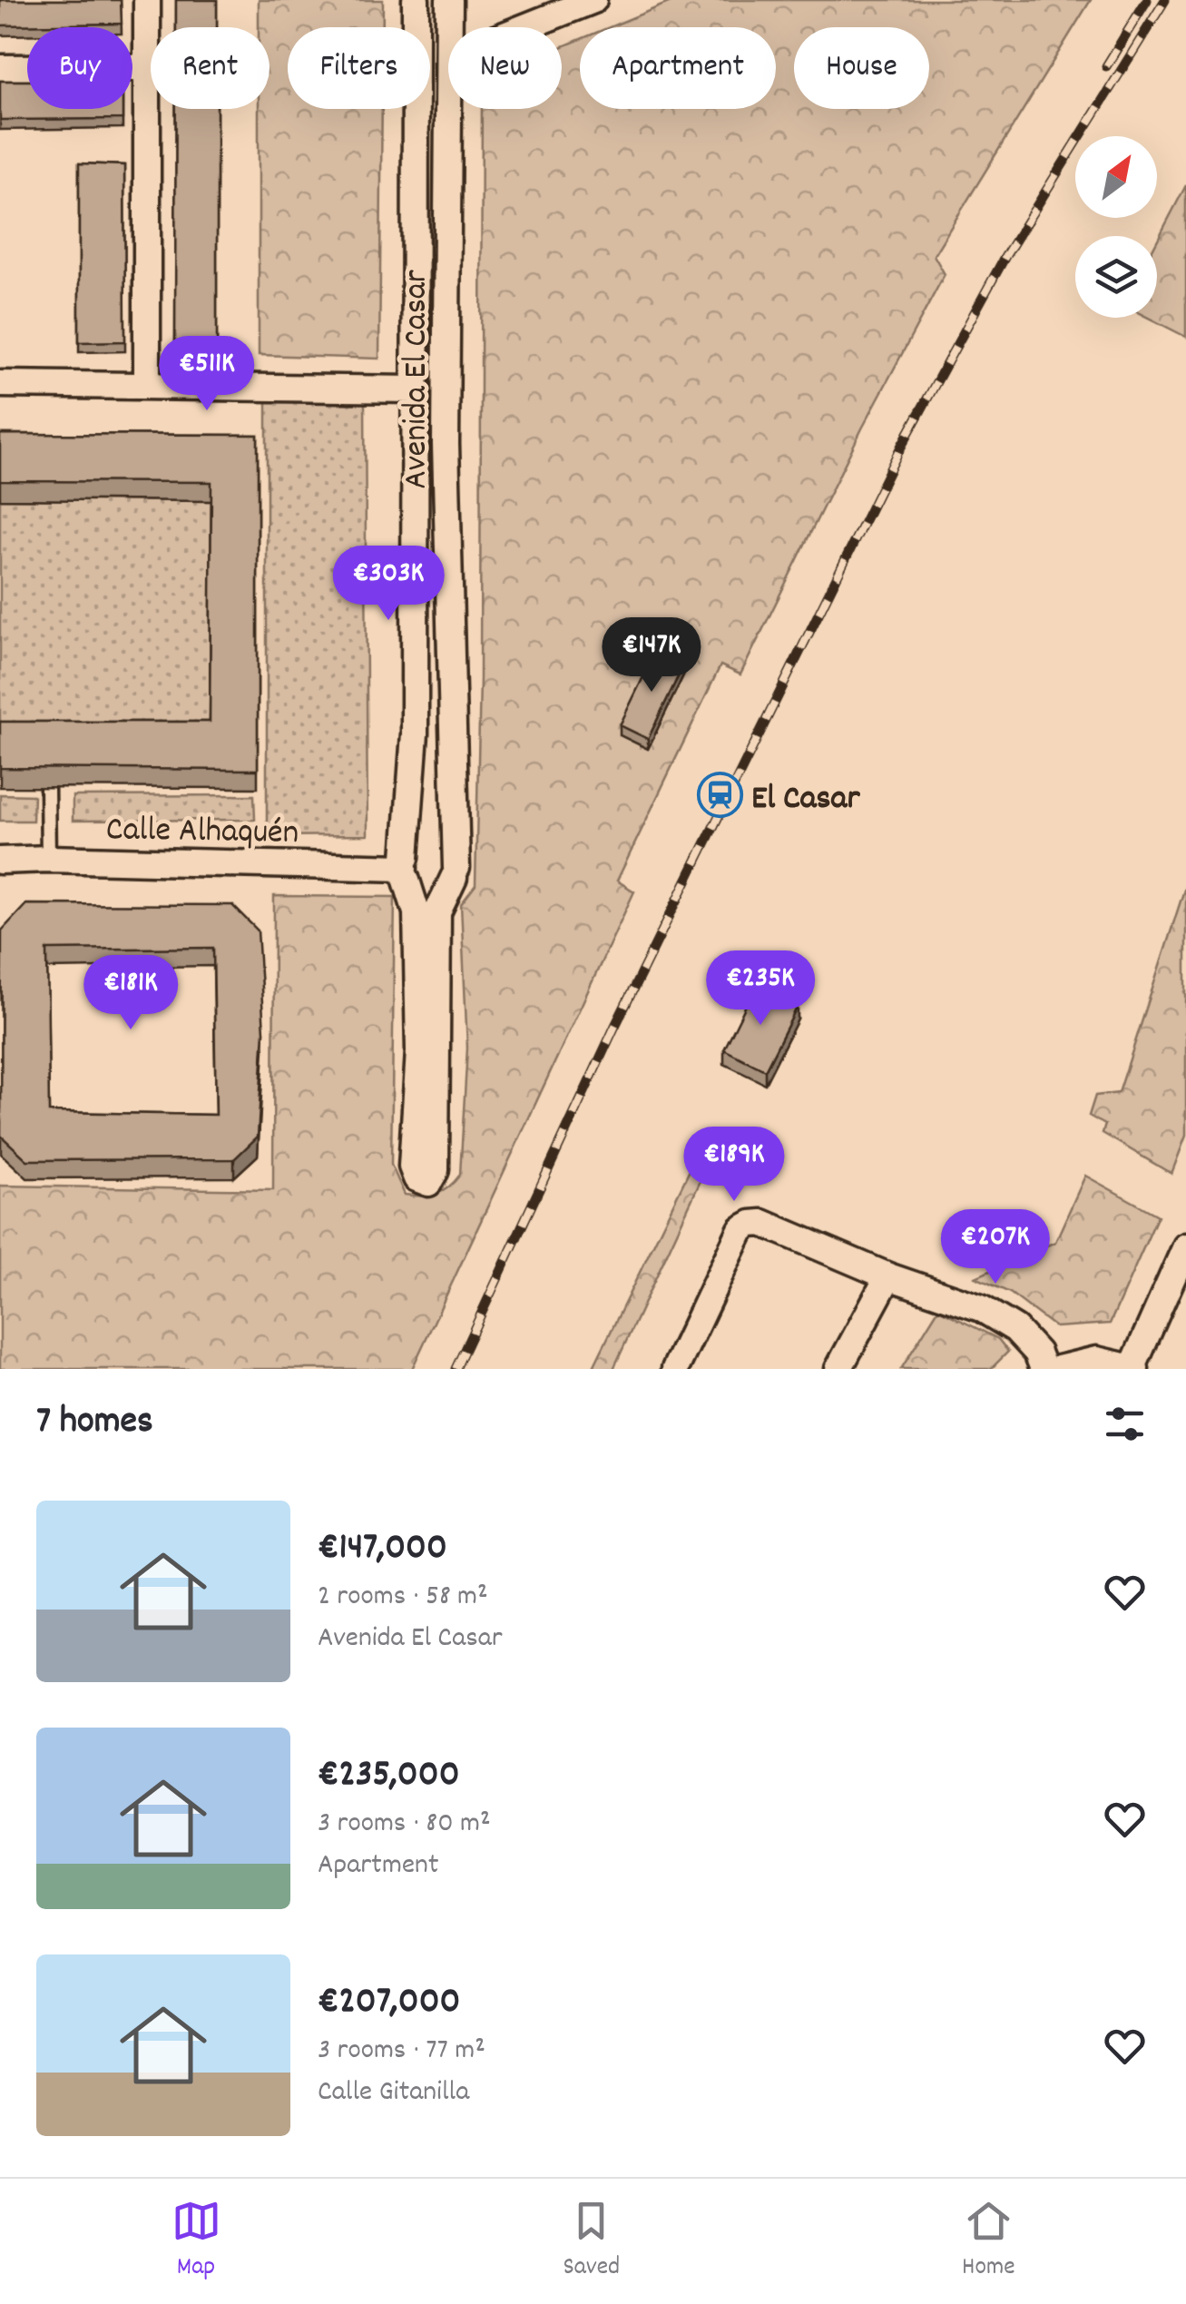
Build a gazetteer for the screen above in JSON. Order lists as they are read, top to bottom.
{
  "streets": {
    "street": ["Avenida El Casar", "Calle Alhaquén"]
  },
  "crossings": [
    ["Avenida El Casar", "Calle Alhaquén"]
  ],
  "places": {
    "station": ["El Casar"]
  },
  "north": "top right",
  "page": {
    "chip": [
      "Buy",
      "Rent",
      "Filters",
      "New",
      "Apartment",
      "House"
    ],
    "price": [
      "€511K",
      "€303K",
      "€147K",
      "€235K",
      "€181K",
      "€189K",
      "€207K"
    ],
    "heading": "7 homes",
    "list": [
      {
        "name": "€147,000",
        "note": "2 rooms · 58 m² · Avenida El Casar"
      },
      {
        "name": "€235,000",
        "note": "3 rooms · 80 m² · Apartment"
      },
      {
        "name": "€207,000",
        "note": "3 rooms · 77 m² · Calle Gitanilla"
      }
    ],
    "tabs": ["Map", "Saved", "Home"]
  }
}
